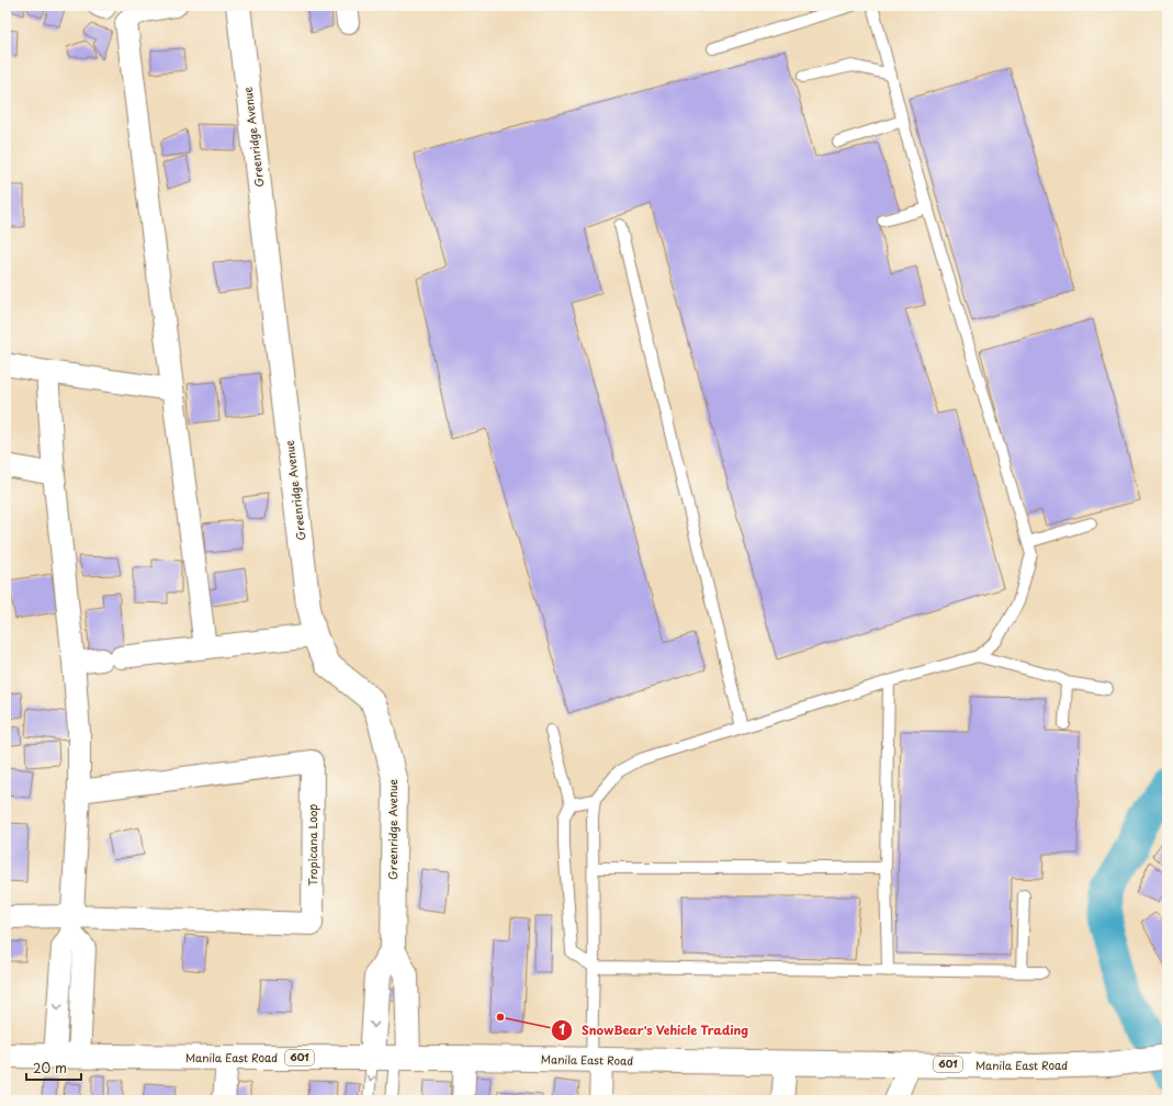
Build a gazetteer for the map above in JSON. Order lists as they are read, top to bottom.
{
  "streets": {
    "street": [
      "Greenridge Avenue",
      "Tropicana Loop",
      "Manila East Road",
      "601"
    ]
  },
  "crossings": [
    ["Greenridge Avenue", "Manila East Road"]
  ],
  "places": ["SnowBear's Vehicle Trading"],
  "scale_bar": "20 m"
}
